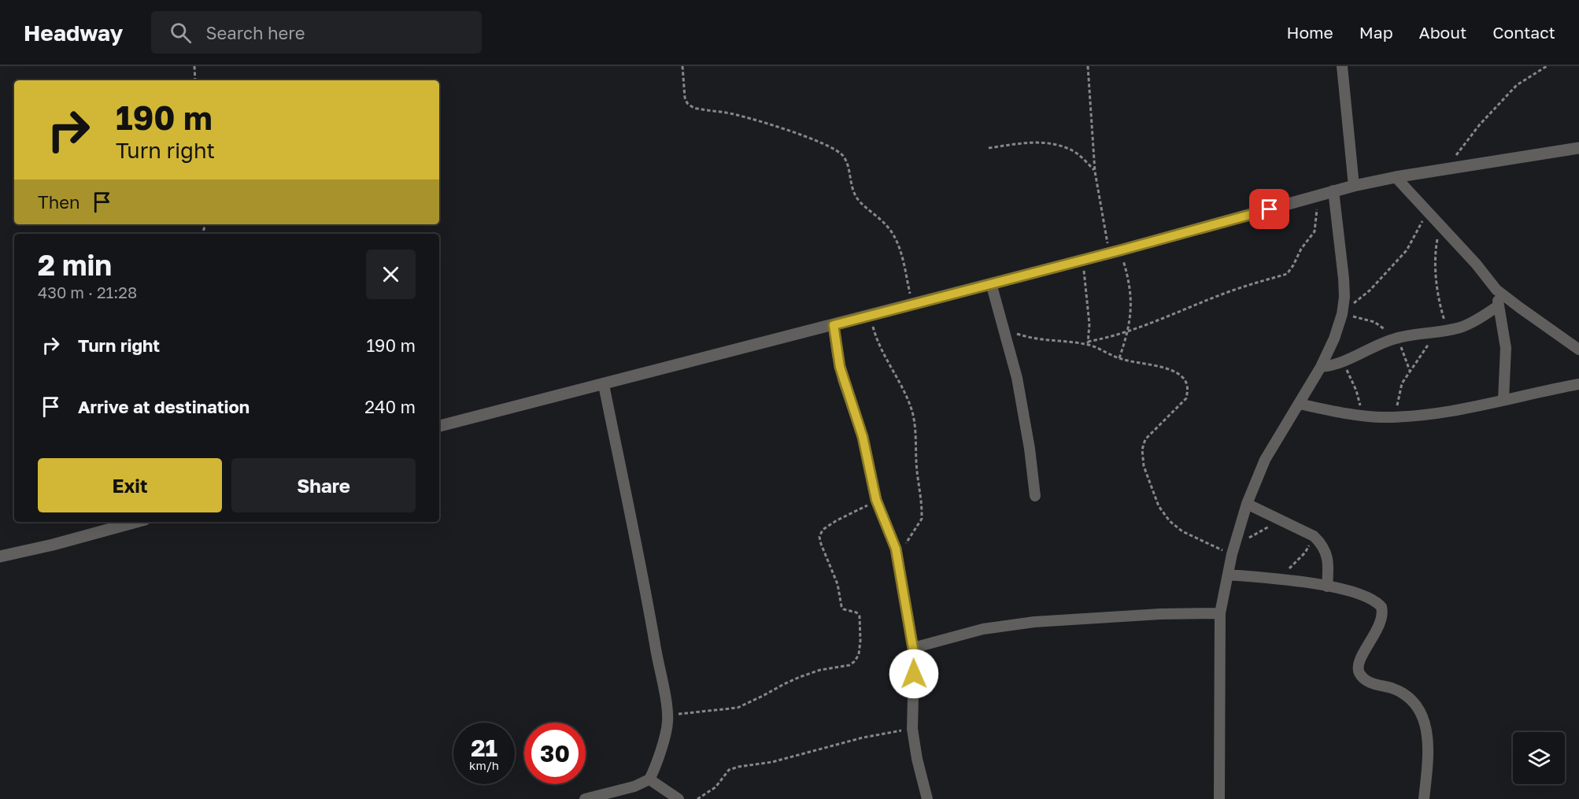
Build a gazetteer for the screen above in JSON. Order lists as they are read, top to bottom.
{
  "page": {
    "header": "Headway",
    "search": "Search here",
    "nav": [
      "Home",
      "Map",
      "About",
      "Contact"
    ],
    "turn": ["190 m", "Turn right"],
    "then": "Then",
    "heading": ["2 min", "430 m · 21:28"],
    "list": [
      {
        "name": "Turn right",
        "value": "190 m"
      },
      {
        "name": "Arrive at destination",
        "value": "240 m"
      }
    ],
    "buttons": ["Exit", "Share"],
    "speed": "21 km/h",
    "limit": "30"
  }
}
